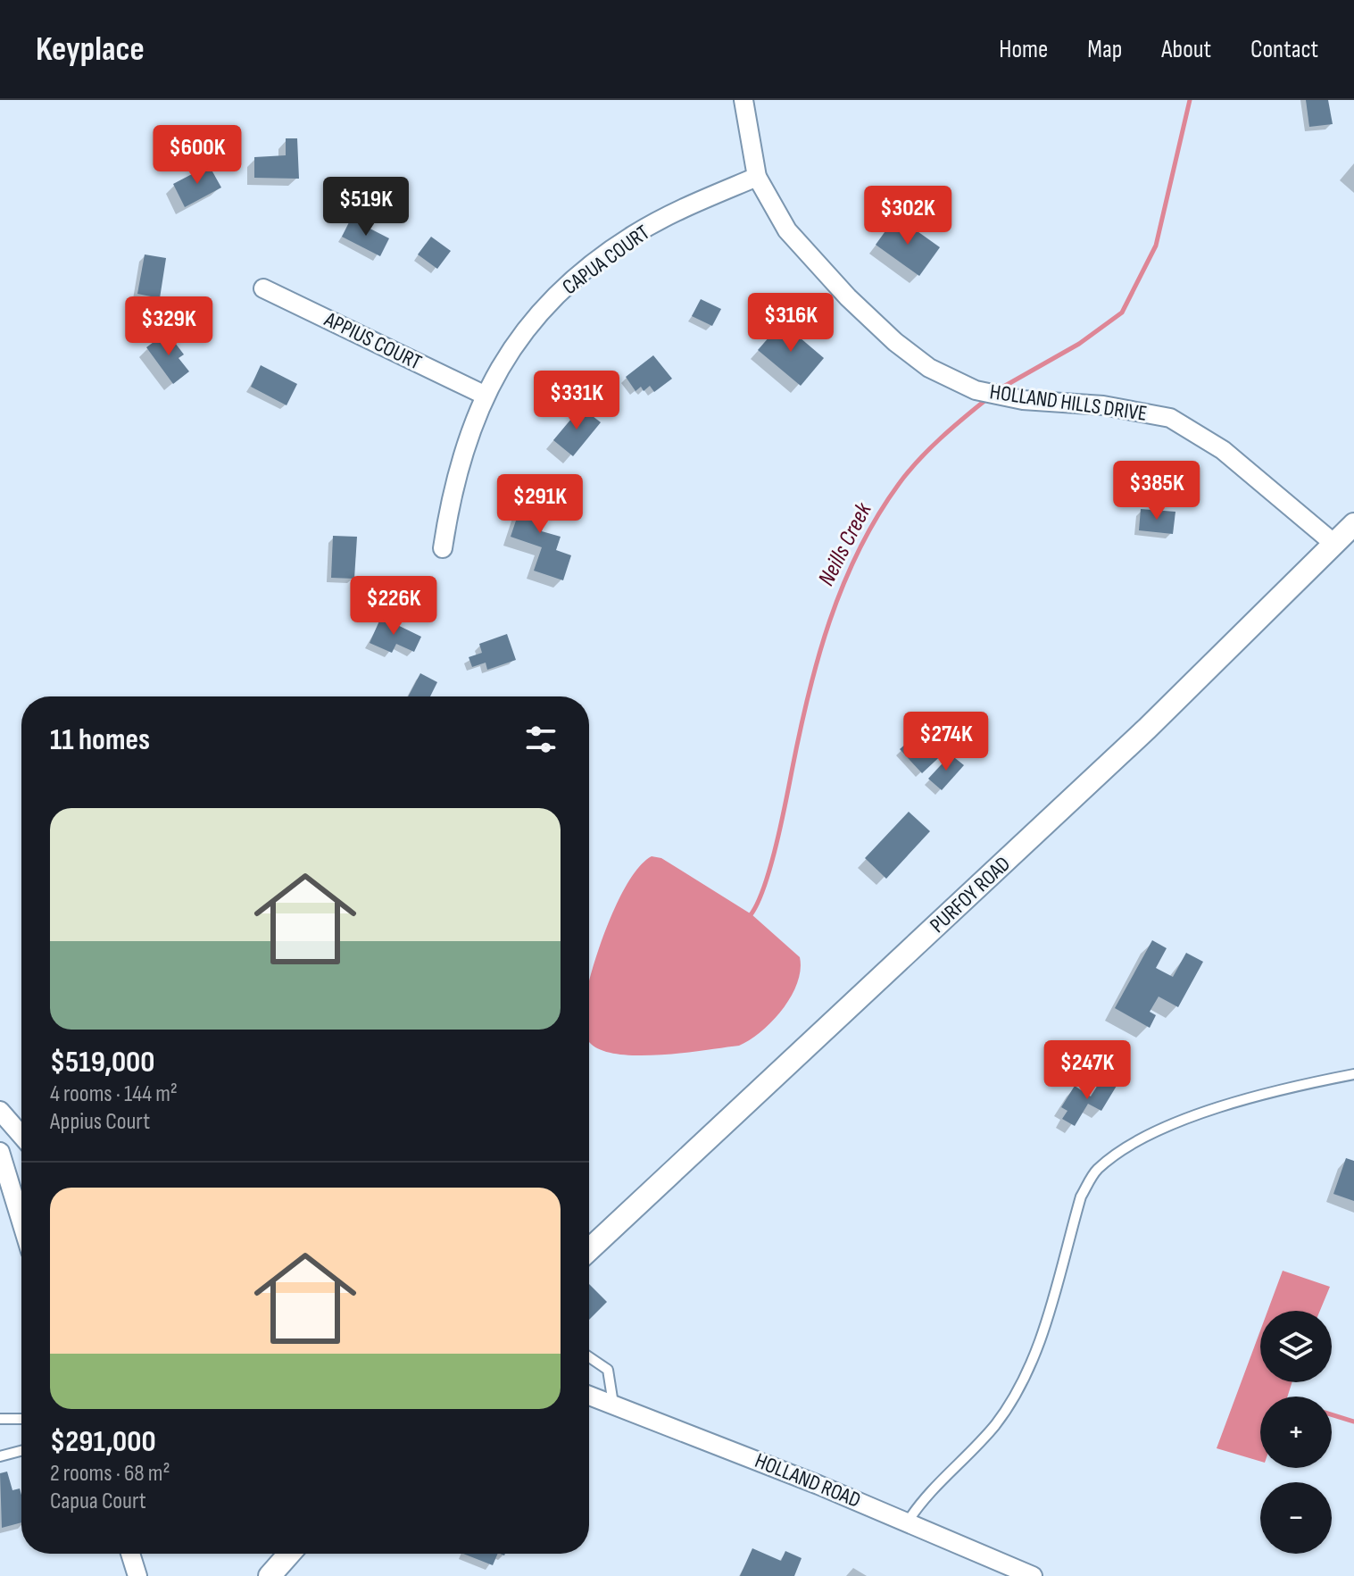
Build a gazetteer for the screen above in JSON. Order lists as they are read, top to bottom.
{
  "streets": {
    "street": [
      "CAPUA COURT",
      "APPIUS COURT",
      "HOLLAND HILLS DRIVE",
      "PURFOY ROAD",
      "HOLLAND ROAD"
    ]
  },
  "crossings": [
    ["CAPUA COURT", "APPIUS COURT"],
    ["CAPUA COURT", "HOLLAND HILLS DRIVE"],
    ["HOLLAND HILLS DRIVE", "PURFOY ROAD"]
  ],
  "water": ["Neills Creek"],
  "page": {
    "header": "Keyplace",
    "nav": [
      "Home",
      "Map",
      "About",
      "Contact"
    ],
    "price": [
      "$600K",
      "$519K",
      "$302K",
      "$316K",
      "$329K",
      "$331K",
      "$385K",
      "$291K",
      "$226K",
      "$274K",
      "$247K"
    ],
    "heading": "11 homes",
    "list": [
      {
        "name": "$519,000",
        "note": "4 rooms · 144 m² · Appius Court"
      },
      {
        "name": "$291,000",
        "note": "2 rooms · 68 m² · Capua Court"
      }
    ],
    "map_buttons": ["+", "−"]
  }
}
